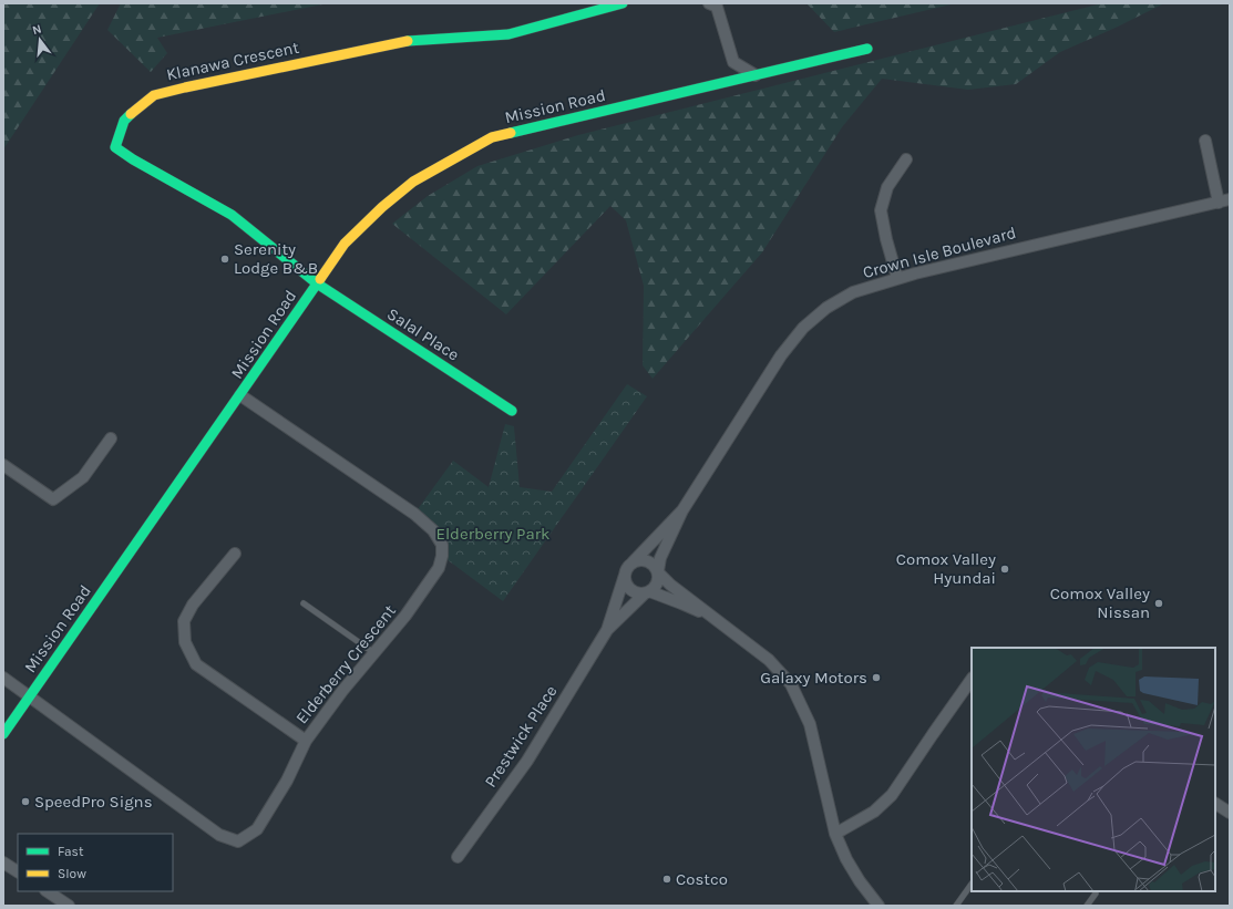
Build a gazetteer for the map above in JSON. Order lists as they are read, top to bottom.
{
  "streets": {
    "street": [
      "Klanawa Crescent",
      "Mission Road",
      "Crown Isle Boulevard",
      "Salal Place",
      "Elderberry Crescent",
      "Prestwick Place"
    ]
  },
  "crossings": [
    ["Klanawa Crescent", "Mission Road"],
    ["Klanawa Crescent", "Salal Place"],
    ["Mission Road", "Salal Place"],
    ["Mission Road", "Elderberry Crescent"],
    ["Crown Isle Boulevard", "Prestwick Place"]
  ],
  "parks": ["Elderberry Park"],
  "places": [
    "Serenity Lodge B&B",
    "Comox Valley Hyundai",
    "Comox Valley Nissan",
    "Galaxy Motors",
    "SpeedPro Signs",
    "Costco"
  ],
  "legend": ["Fast", "Slow"],
  "north": "top"
}
